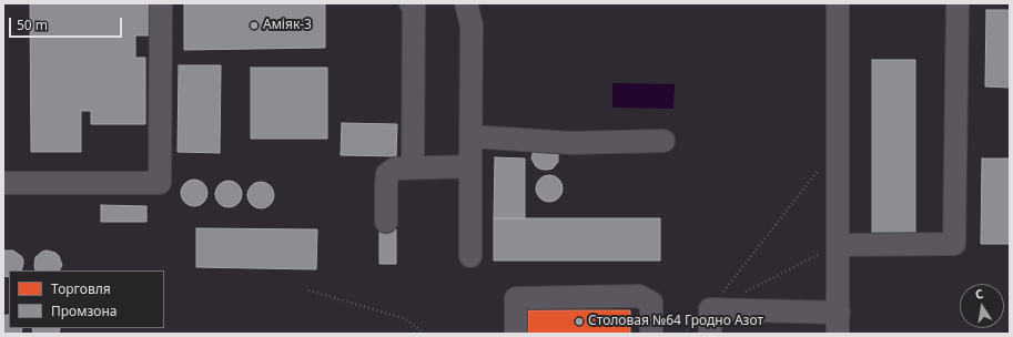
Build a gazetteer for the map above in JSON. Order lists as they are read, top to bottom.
{
  "places": ["Аміяк-3", "Столовая №64 Гродно Азот"],
  "legend": ["Торговля", "Промзона"],
  "scale_bar": "50 m",
  "north": "top"
}
